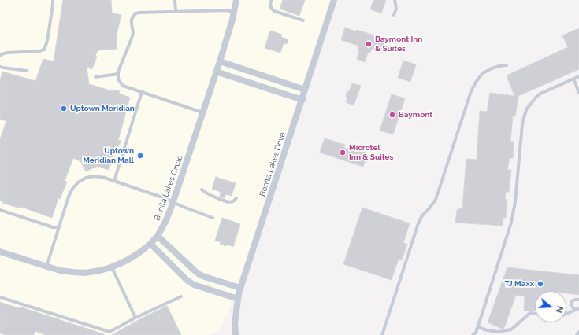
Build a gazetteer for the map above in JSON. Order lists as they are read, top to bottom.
{
  "streets": {
    "street": ["Bonita Lakes Drive", "Bonita Lakes Circle"]
  },
  "places": [
    "Baymont Inn & Suites",
    "Uptown Meridian",
    "Baymont",
    "Microtel Inn & Suites",
    "Uptown Meridian Mall",
    "TJ Maxx"
  ],
  "north": "right"
}
